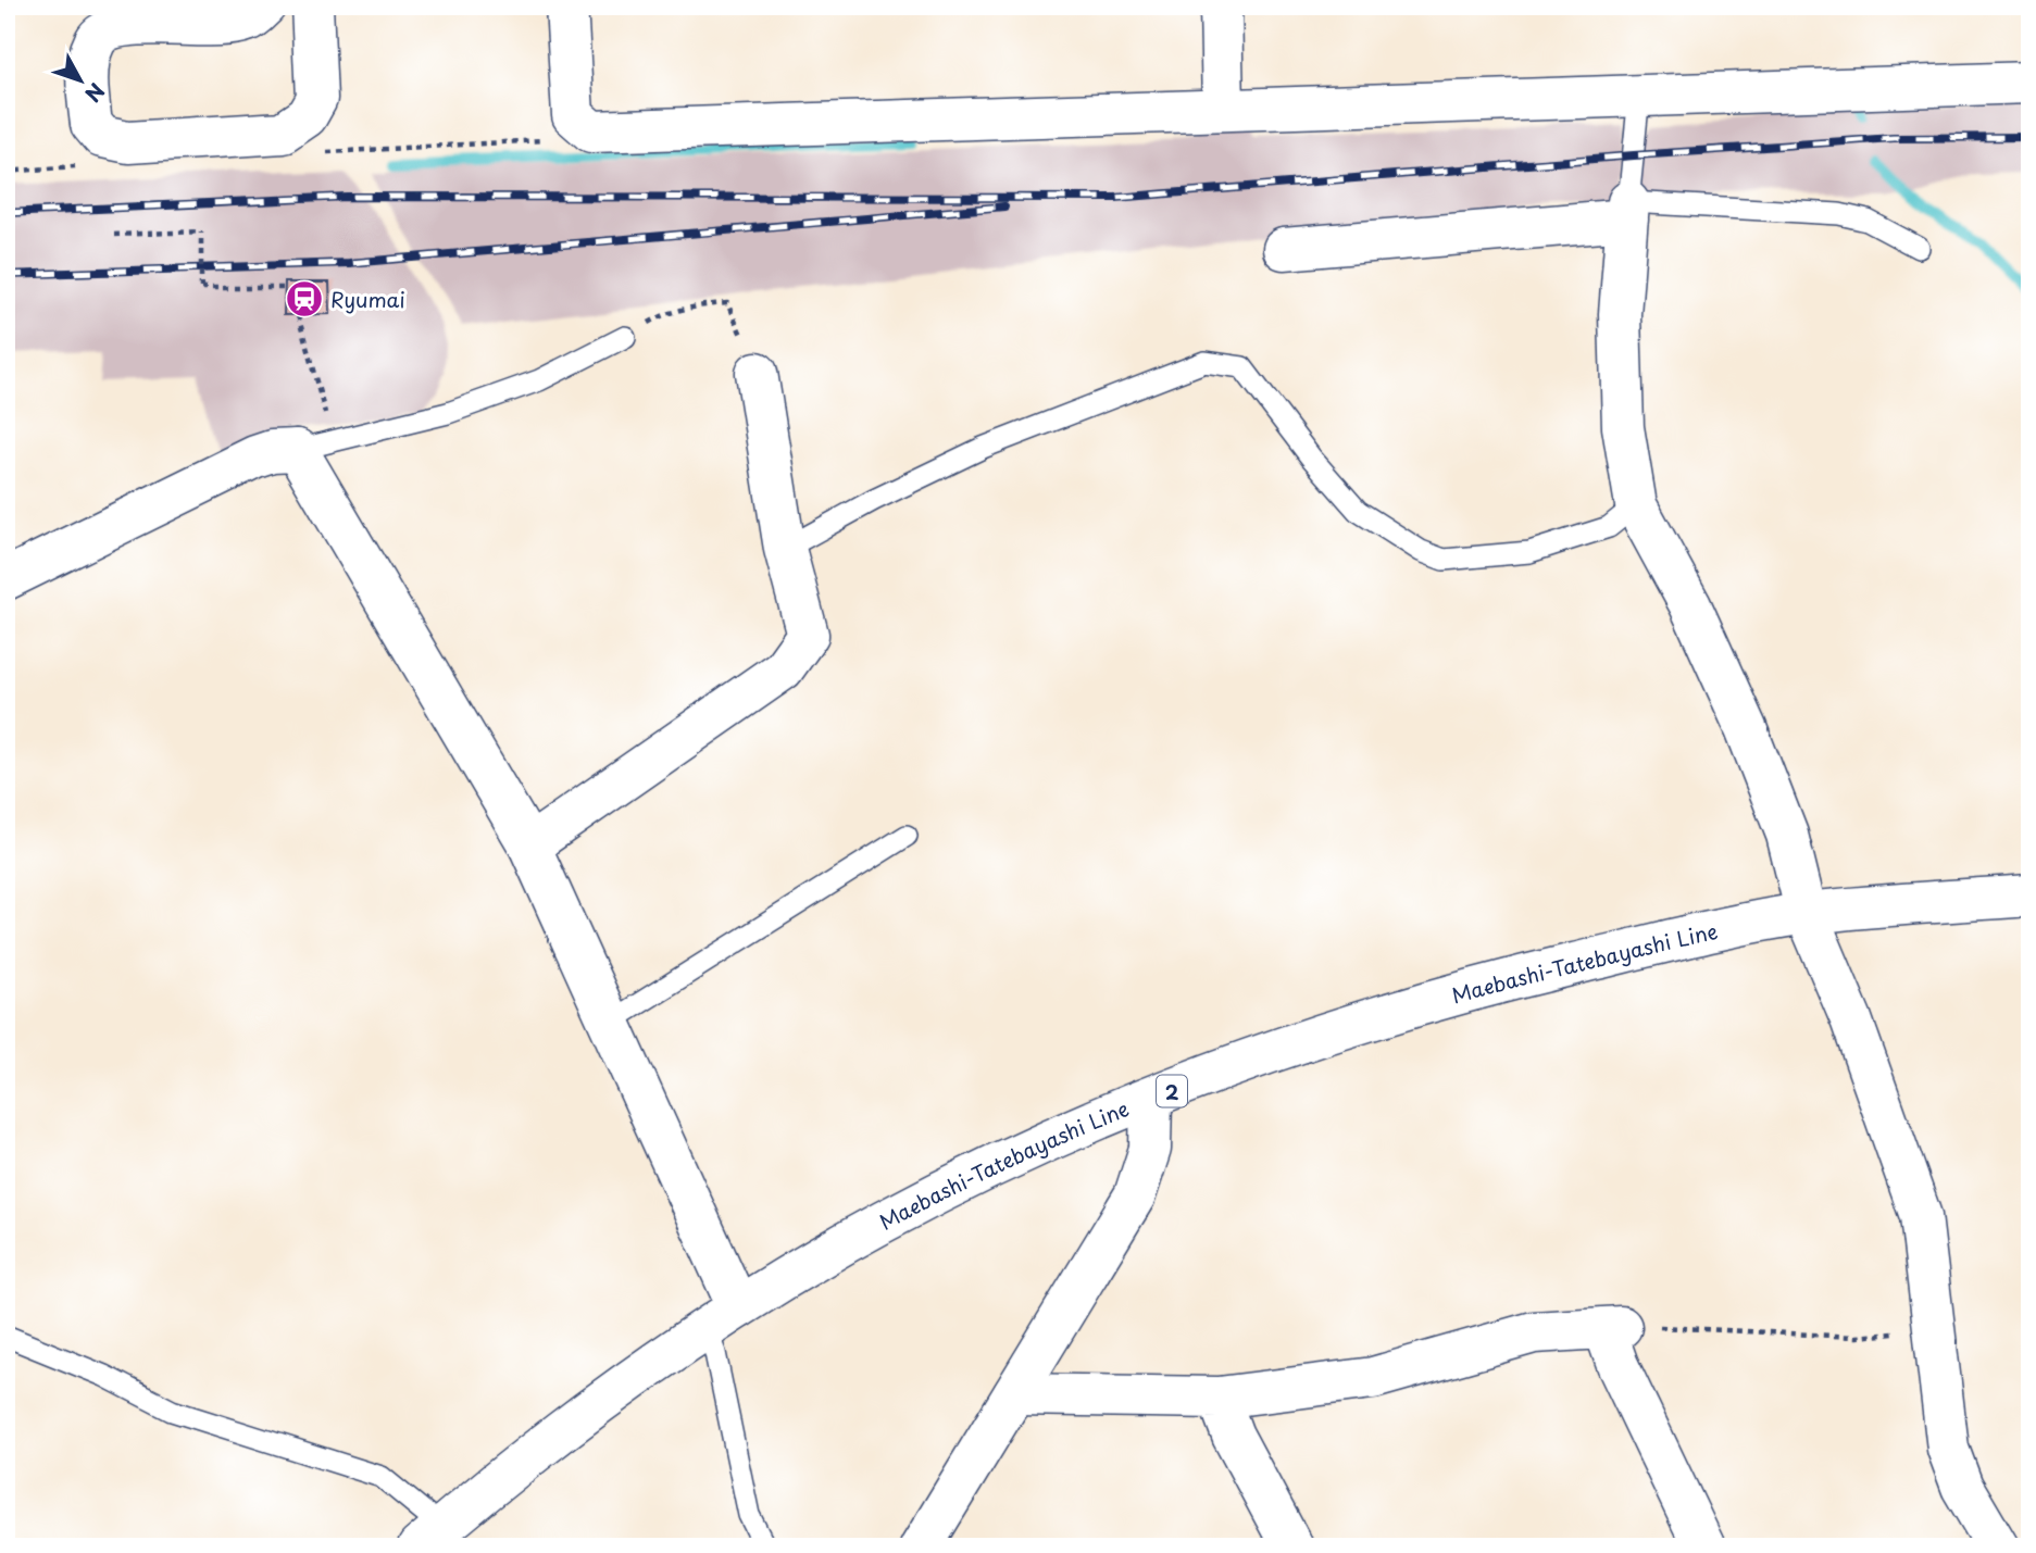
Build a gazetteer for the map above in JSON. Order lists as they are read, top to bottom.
{
  "streets": {
    "street": ["Maebashi-Tatebayashi Line", "2"]
  },
  "places": {
    "station": ["Ryumai"]
  },
  "north": "bottom right"
}
